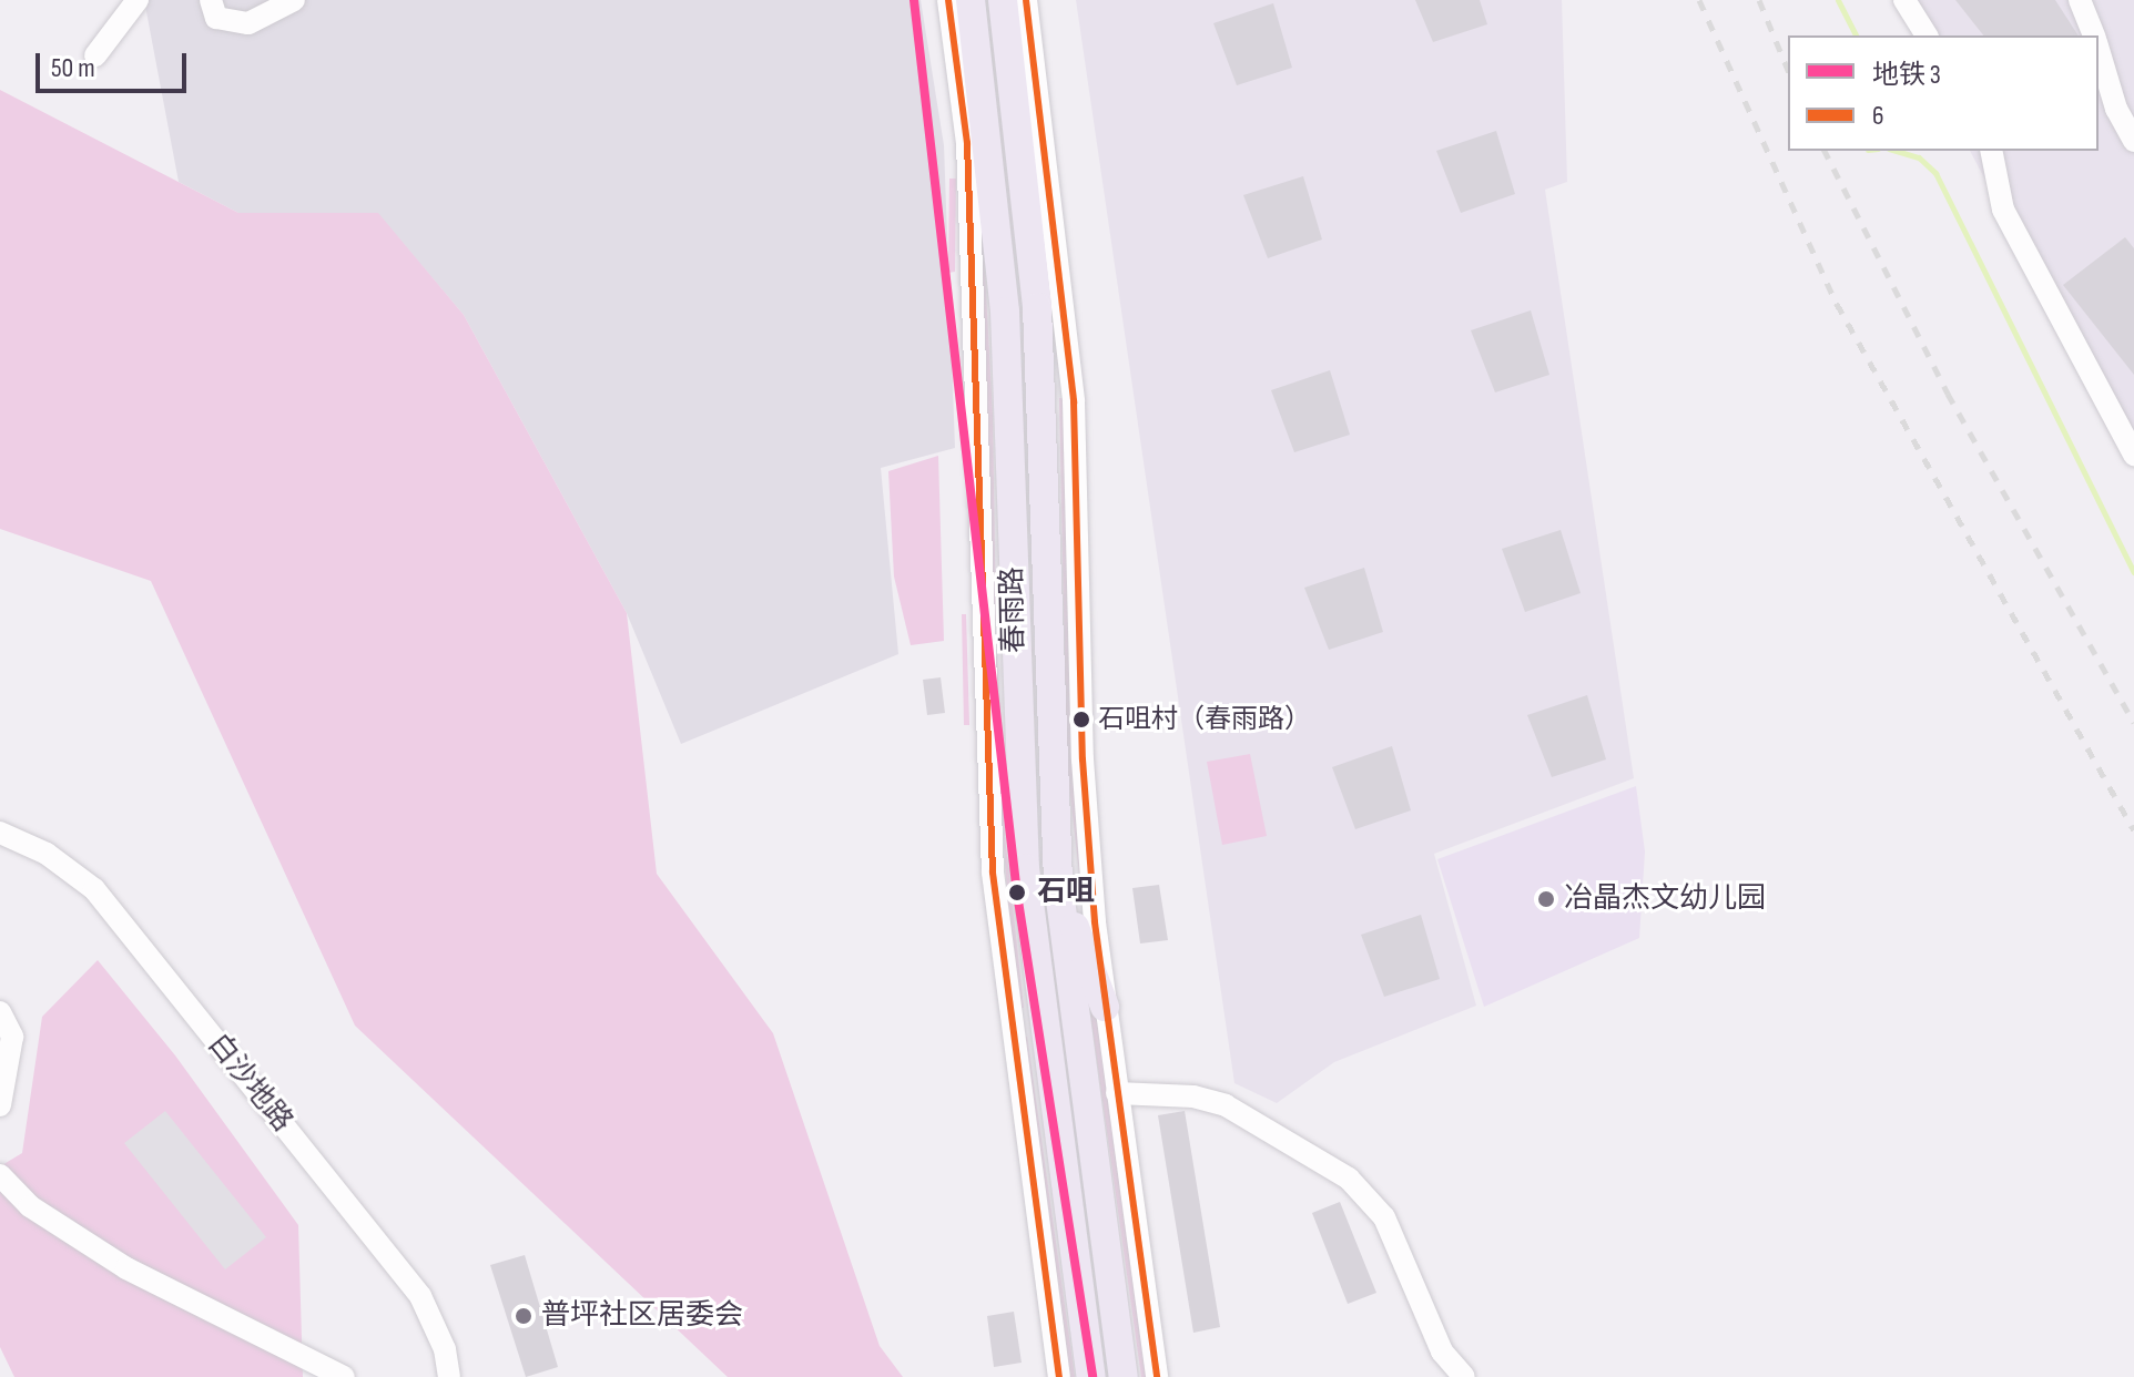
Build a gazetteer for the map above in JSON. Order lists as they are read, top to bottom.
{
  "streets": {
    "main road": ["春雨路"],
    "street": ["白沙地路"]
  },
  "places": [
    "石咀村（春雨路）",
    "石咀",
    "冶晶杰文幼儿园",
    "普坪社区居委会"
  ],
  "lines": ["metro line 3", "transit line 6"],
  "legend": ["地铁 3", "6"],
  "scale_bar": "50 m"
}
